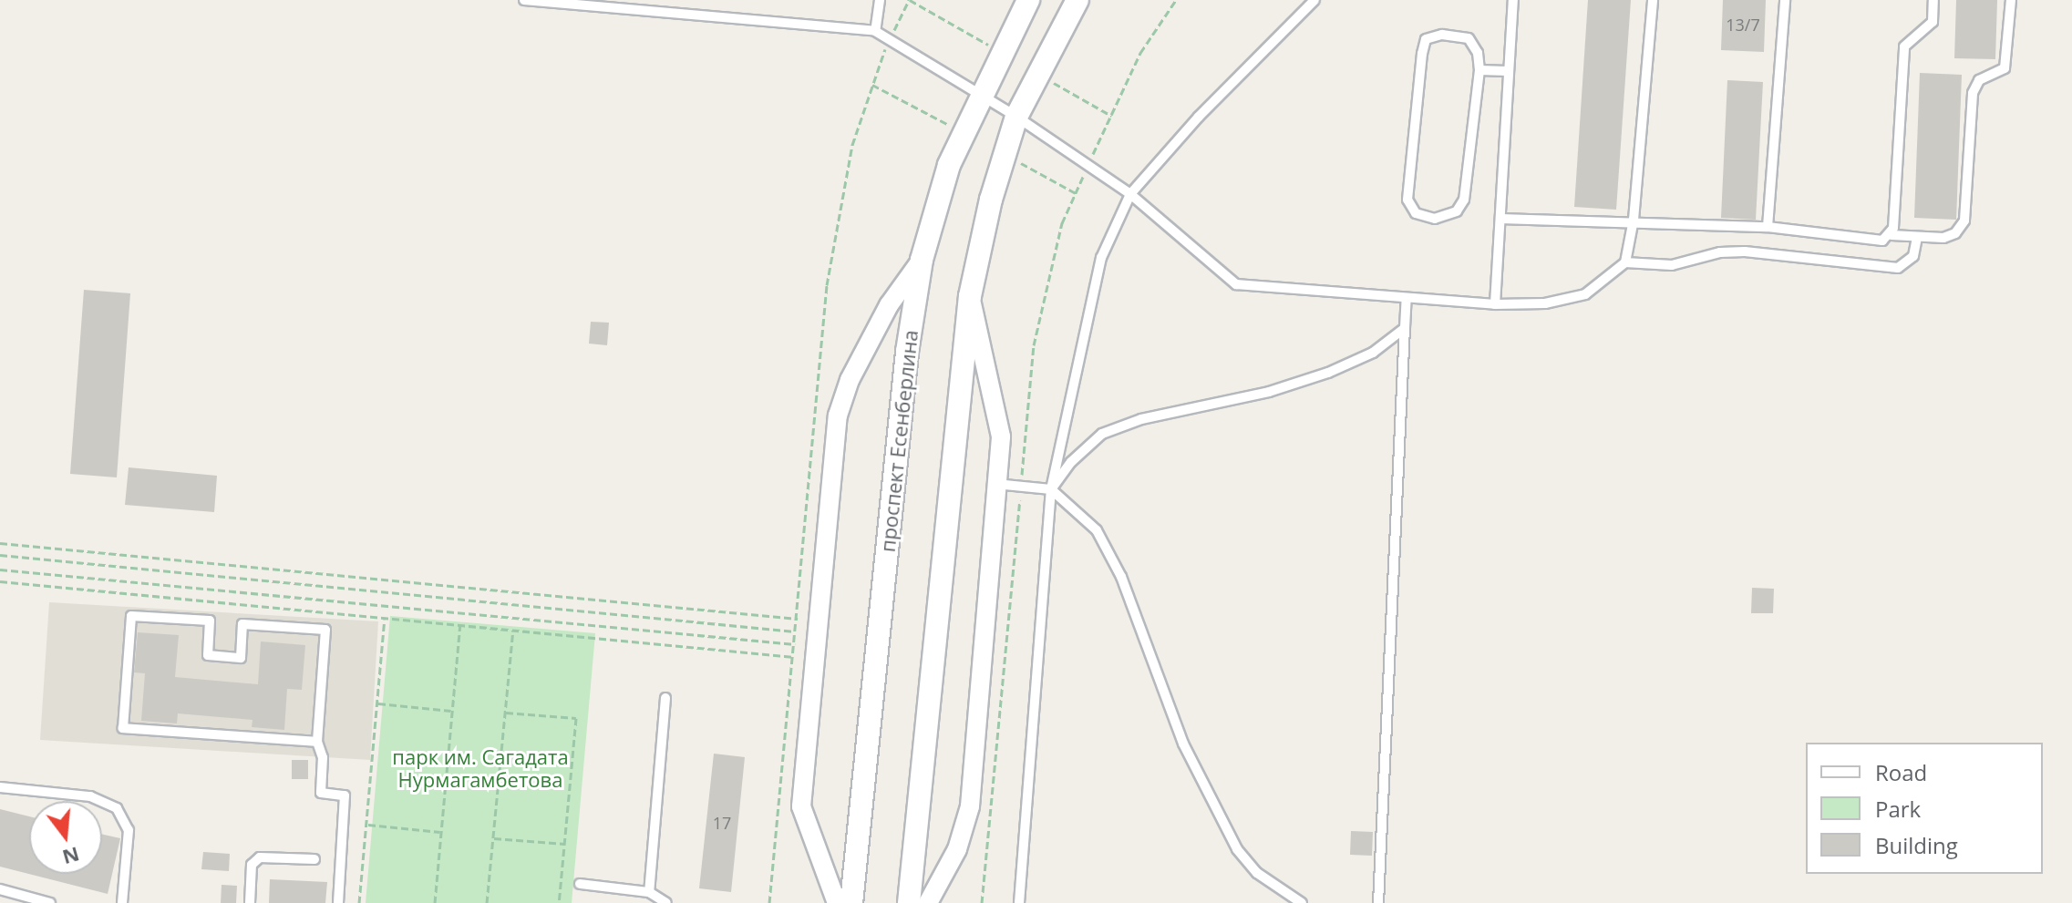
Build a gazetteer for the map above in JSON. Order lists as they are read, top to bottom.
{
  "streets": {
    "street": ["проспект Есенберлина"]
  },
  "parks": ["парк им. Сагадата Нурмагамбетова"],
  "house_numbers": ["13/7", "17"],
  "legend": ["Road", "Park", "Building"],
  "north": "bottom"
}
